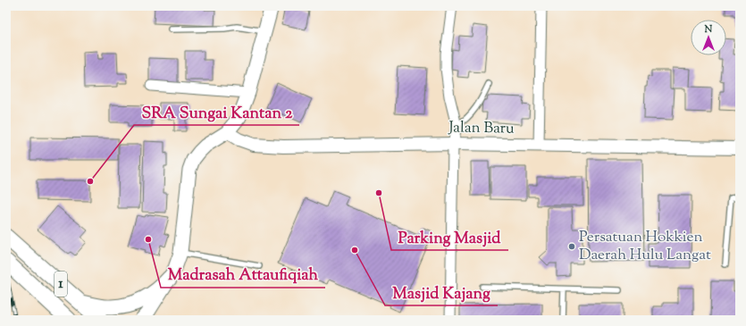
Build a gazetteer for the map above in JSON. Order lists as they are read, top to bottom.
{
  "streets": {
    "main road": ["1"],
    "street": ["Jalan Baru"]
  },
  "places": [
    "SRA Sungai Kantan 2",
    "Parking Masjid",
    "Madrasah Attaufiqiah",
    "Persatuan Hokkien Daerah Hulu Langat",
    "Masjid Kajang"
  ],
  "north": "top"
}
